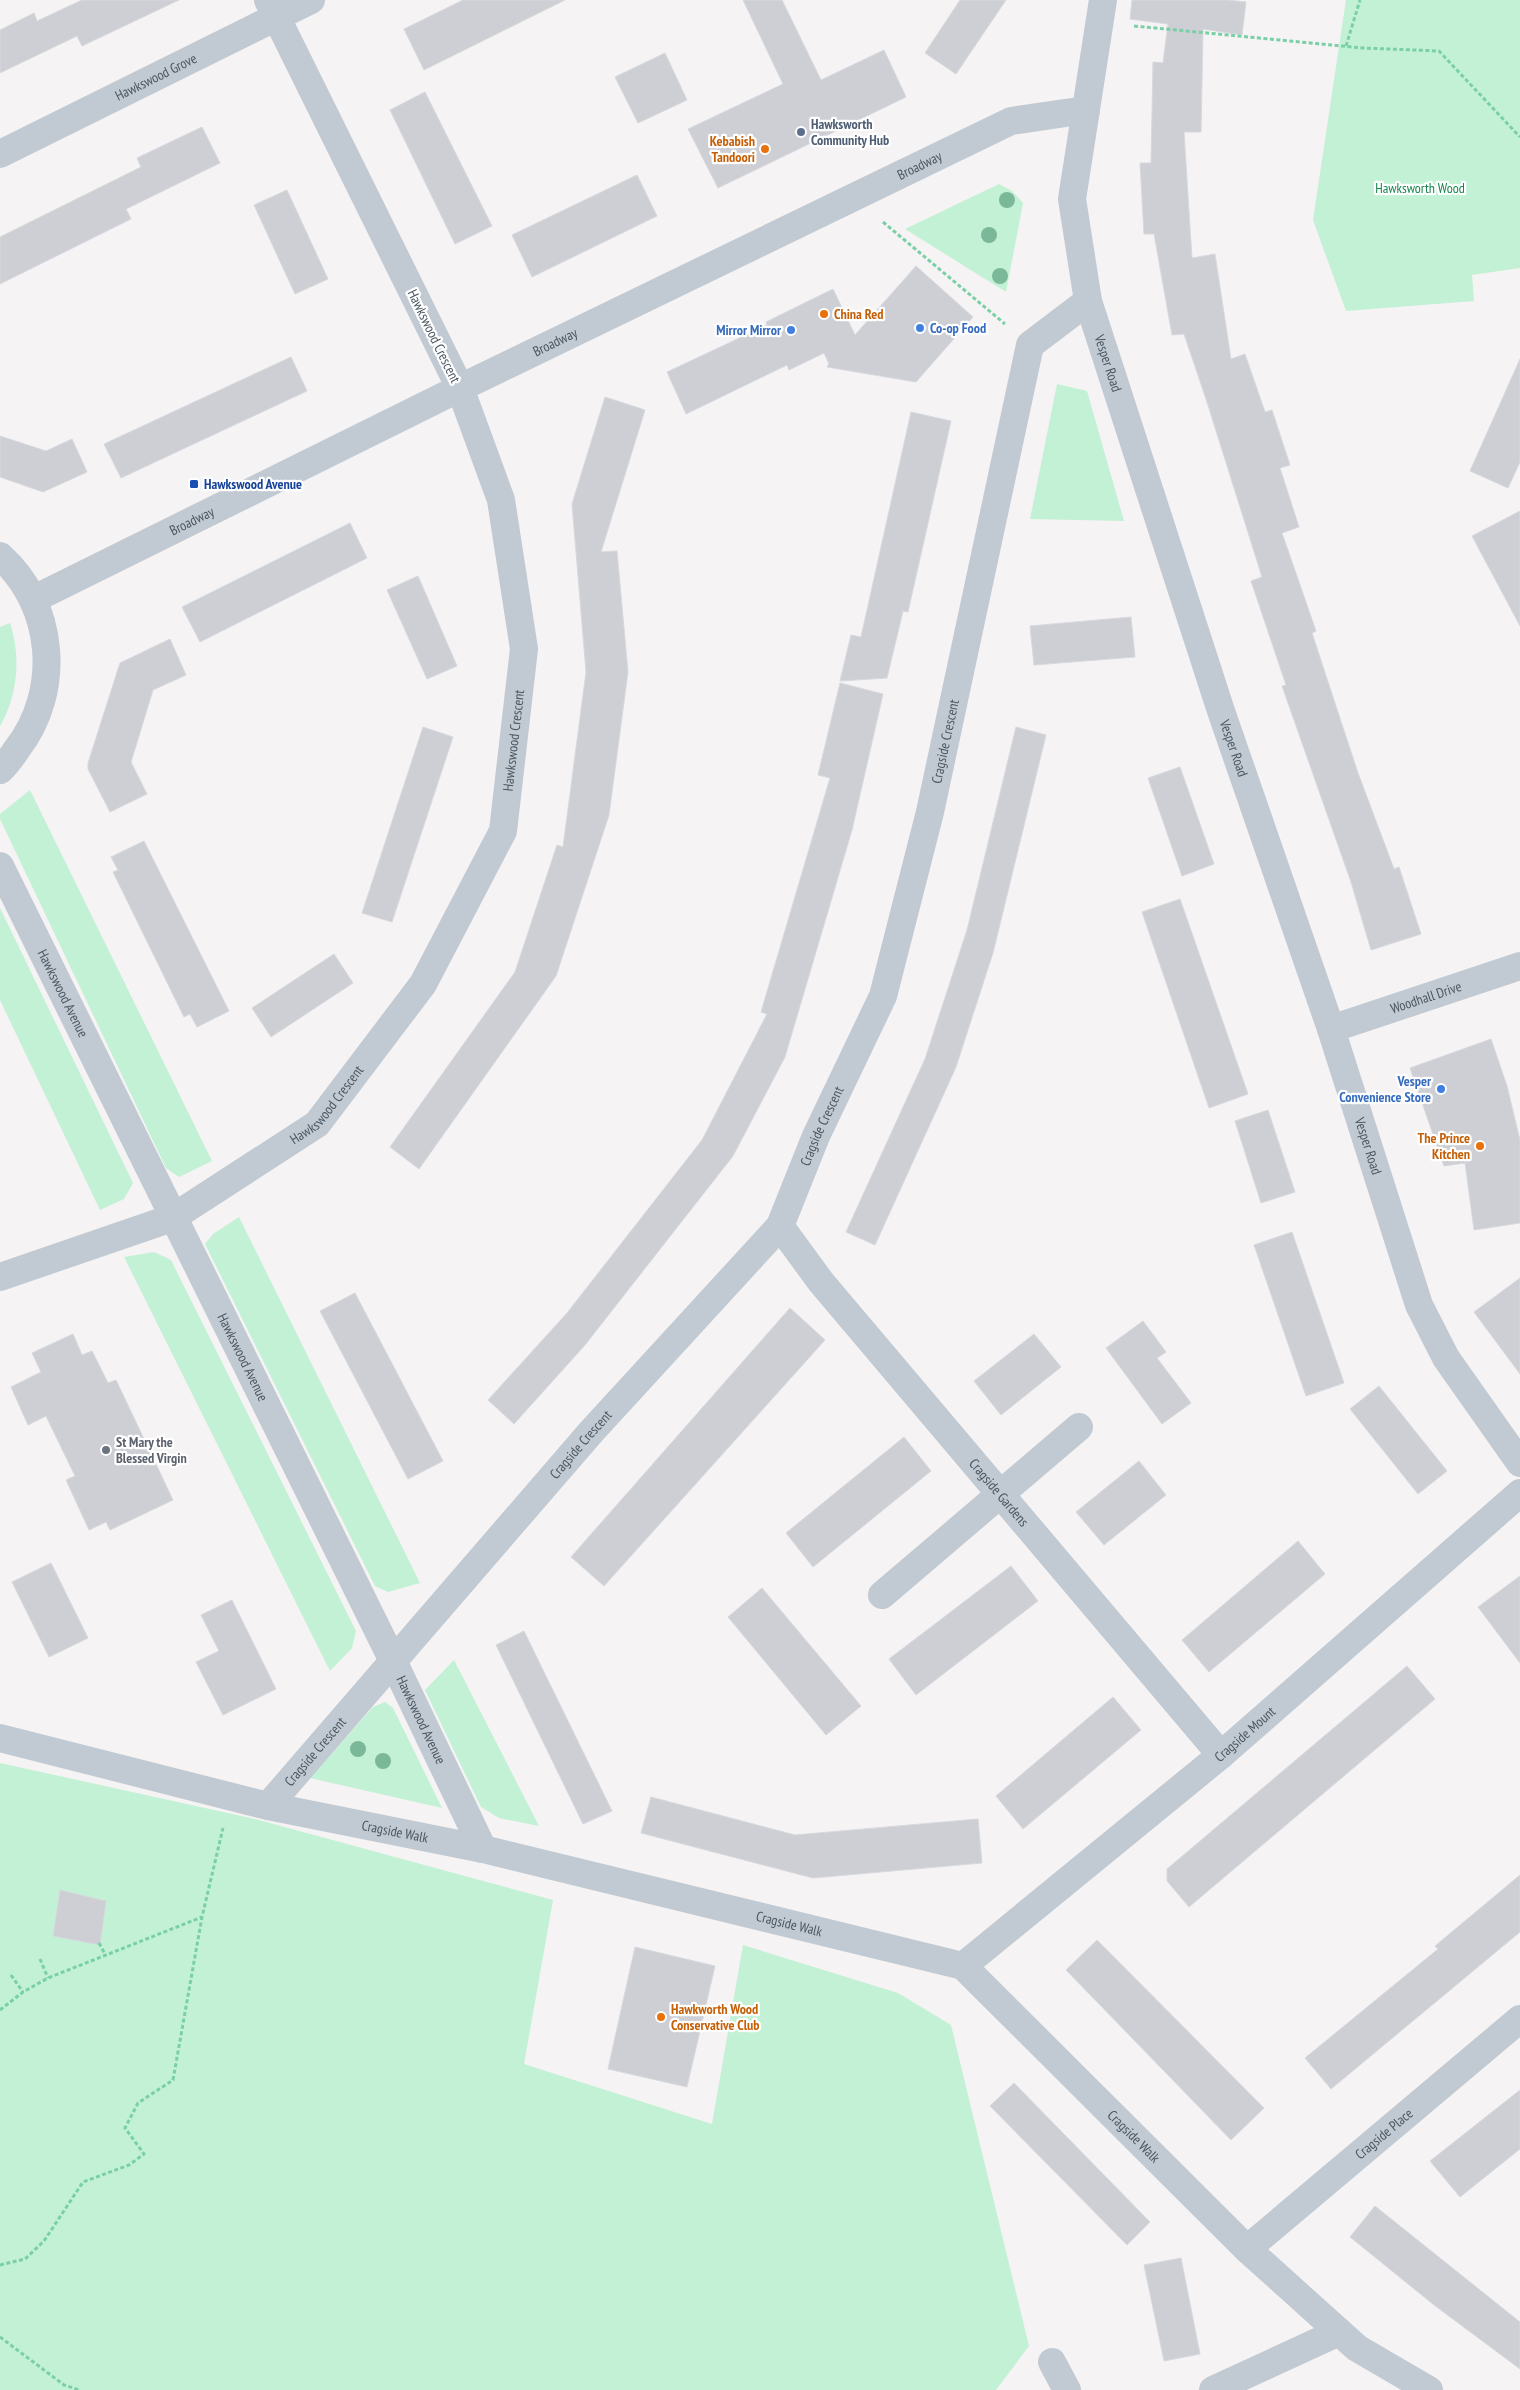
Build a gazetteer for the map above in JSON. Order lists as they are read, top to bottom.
{
  "streets": {
    "street": [
      "Hawkswood Grove",
      "Broadway",
      "Hawkswood Crescent",
      "Vesper Road",
      "Cragside Crescent",
      "Hawkswood Avenue",
      "Woodhall Drive",
      "Cragside Gardens",
      "Cragside Mount",
      "Cragside Walk",
      "Cragside Place"
    ]
  },
  "crossings": [
    ["Hawkswood Grove", "Hawkswood Crescent"],
    ["Broadway", "Hawkswood Crescent"],
    ["Broadway", "Vesper Road"],
    ["Hawkswood Crescent", "Hawkswood Avenue"],
    ["Vesper Road", "Woodhall Drive"],
    ["Cragside Crescent", "Hawkswood Avenue"],
    ["Cragside Crescent", "Cragside Gardens"],
    ["Cragside Crescent", "Cragside Walk"],
    ["Hawkswood Avenue", "Cragside Walk"],
    ["Cragside Gardens", "Cragside Mount"],
    ["Cragside Mount", "Cragside Walk"],
    ["Cragside Walk", "Cragside Place"]
  ],
  "parks": ["Hawksworth Wood"],
  "places": {
    "other": [
      "Hawksworth Community Hub",
      "Kebabish Tandoori",
      "China Red",
      "Co-op Food",
      "Mirror Mirror",
      "Vesper Convenience Store",
      "The Prince Kitchen",
      "St Mary the Blessed Virgin",
      "Hawkworth Wood Conservative Club"
    ],
    "transit": ["Hawkswood Avenue"]
  }
}
